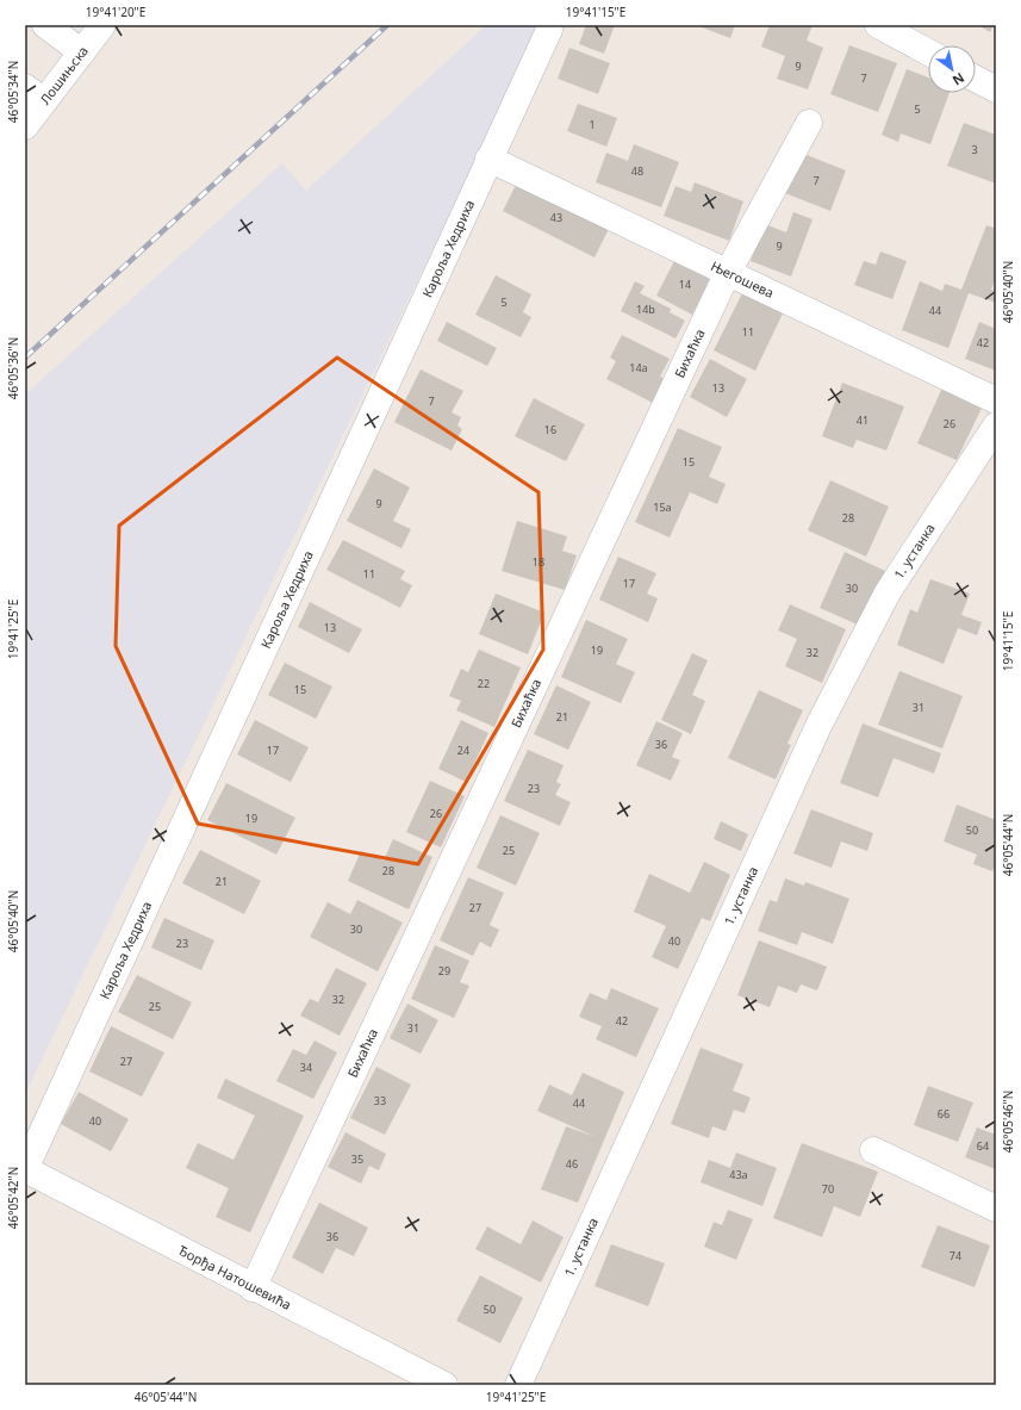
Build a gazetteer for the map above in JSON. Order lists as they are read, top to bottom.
{
  "streets": {
    "street": [
      "Лошињска",
      "Кароља Хедриха",
      "Његошева",
      "Бихаћка",
      "1. устанка",
      "Ђорђа Натошевића"
    ]
  },
  "crossings": [
    ["Кароља Хедриха", "Његошева"],
    ["Кароља Хедриха", "Ђорђа Натошевића"],
    ["Његошева", "Бихаћка"],
    ["Бихаћка", "Ђорђа Натошевића"]
  ],
  "house_numbers": [
    "9",
    "7",
    "5",
    "1",
    "3",
    "48",
    "7",
    "43",
    "9",
    "14",
    "5",
    "14b",
    "44",
    "11",
    "42",
    "14a",
    "13",
    "7",
    "41",
    "26",
    "16",
    "15",
    "9",
    "15a",
    "28",
    "18",
    "11",
    "17",
    "30",
    "13",
    "19",
    "32",
    "22",
    "15",
    "31",
    "21",
    "36",
    "17",
    "24",
    "23",
    "26",
    "19",
    "50",
    "25",
    "28",
    "21",
    "27",
    "30",
    "40",
    "23",
    "29",
    "32",
    "25",
    "42",
    "31",
    "27",
    "34",
    "33",
    "44",
    "66",
    "40",
    "64",
    "35",
    "46",
    "43a",
    "70",
    "36",
    "74",
    "50"
  ],
  "north": "bottom right",
  "coordinates": [
    "19°41'20\"E",
    "19°41'15\"E",
    "46°05'34\"N",
    "46°05'40\"N",
    "46°05'36\"N",
    "19°41'25\"E",
    "46°05'44\"N",
    "46°05'46\"N",
    "46°05'42\"N"
  ]
}
